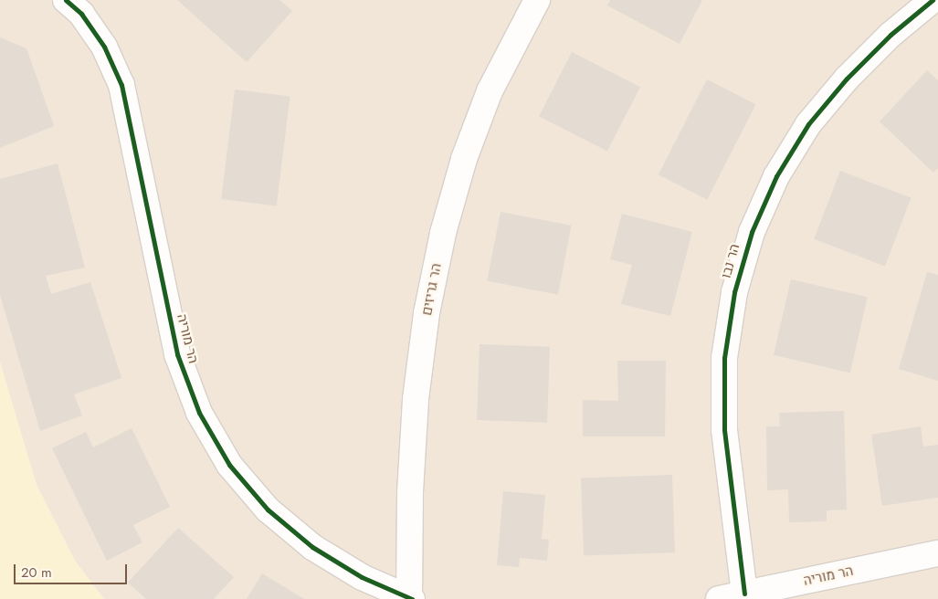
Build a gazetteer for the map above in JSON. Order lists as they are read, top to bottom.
{
  "streets": {
    "street": ["הר נבו", "הר גריזים", "הר מוריה"]
  },
  "crossings": [
    ["הר נבו", "הר מוריה"],
    ["הר גריזים", "הר מוריה"]
  ],
  "scale_bar": "20 m"
}
